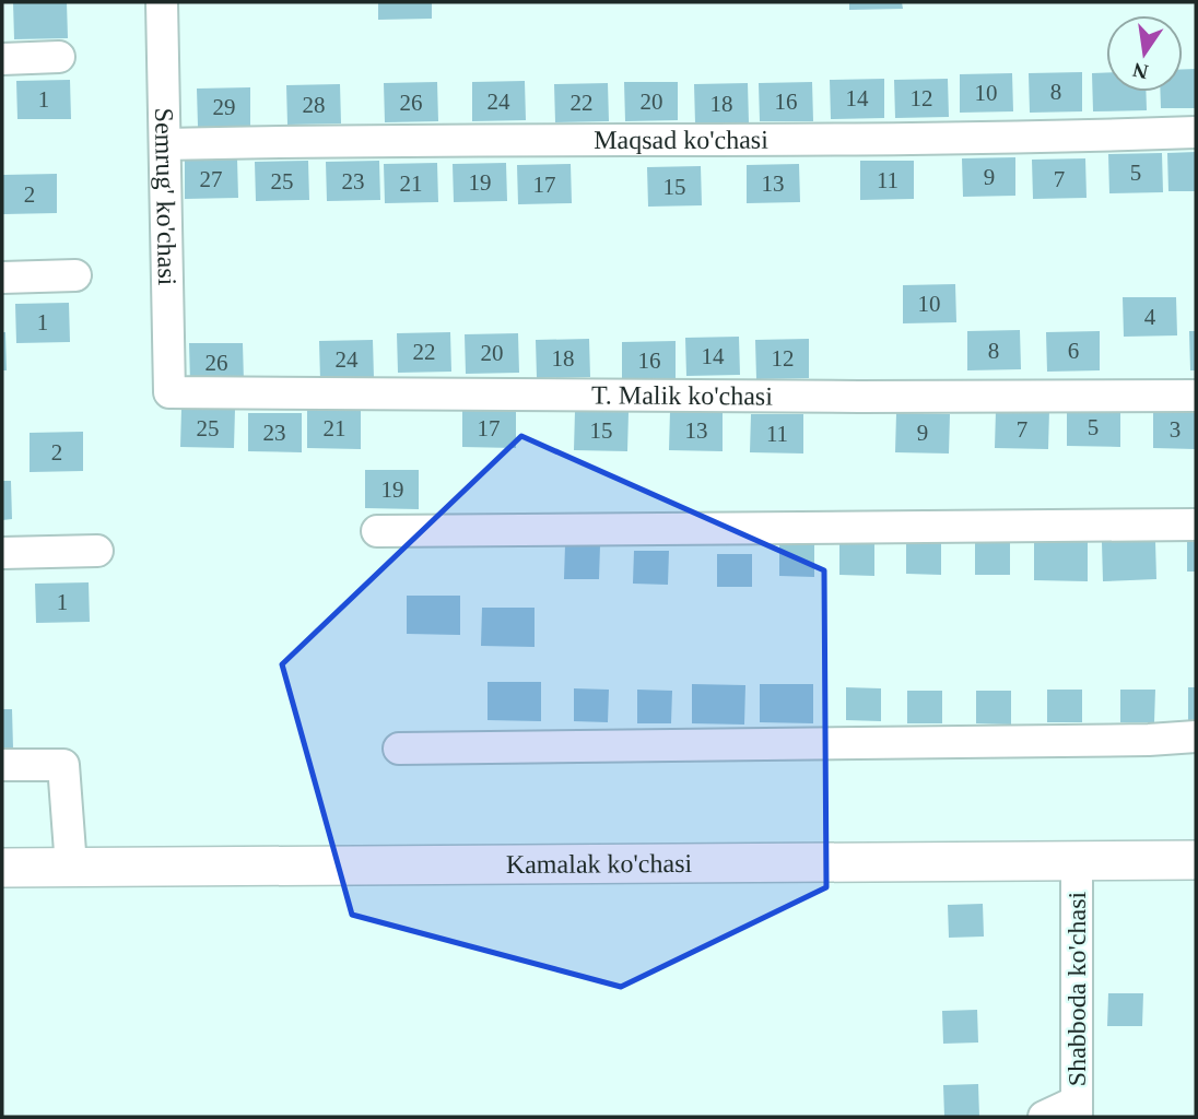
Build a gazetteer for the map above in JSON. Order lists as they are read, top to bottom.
{
  "streets": {
    "main road": ["Kamalak ko'chasi"],
    "street": [
      "Maqsad ko'chasi",
      "Semrug' ko'chasi",
      "T. Malik ko'chasi",
      "Shabboda ko'chasi"
    ]
  },
  "crossings": [
    ["Maqsad ko'chasi", "Semrug' ko'chasi"],
    ["Semrug' ko'chasi", "T. Malik ko'chasi"],
    ["Kamalak ko'chasi", "Shabboda ko'chasi"]
  ],
  "house_numbers": [
    "8",
    "10",
    "14",
    "12",
    "1",
    "24",
    "20",
    "16",
    "26",
    "22",
    "18",
    "28",
    "29",
    "5",
    "9",
    "27",
    "7",
    "11",
    "25",
    "23",
    "19",
    "21",
    "13",
    "17",
    "15",
    "2",
    "10",
    "4",
    "1",
    "8",
    "6",
    "22",
    "20",
    "14",
    "18",
    "12",
    "24",
    "16",
    "26",
    "5",
    "25",
    "21",
    "17",
    "7",
    "3",
    "15",
    "13",
    "23",
    "9",
    "11",
    "2",
    "19",
    "1"
  ],
  "north": "bottom"
}
